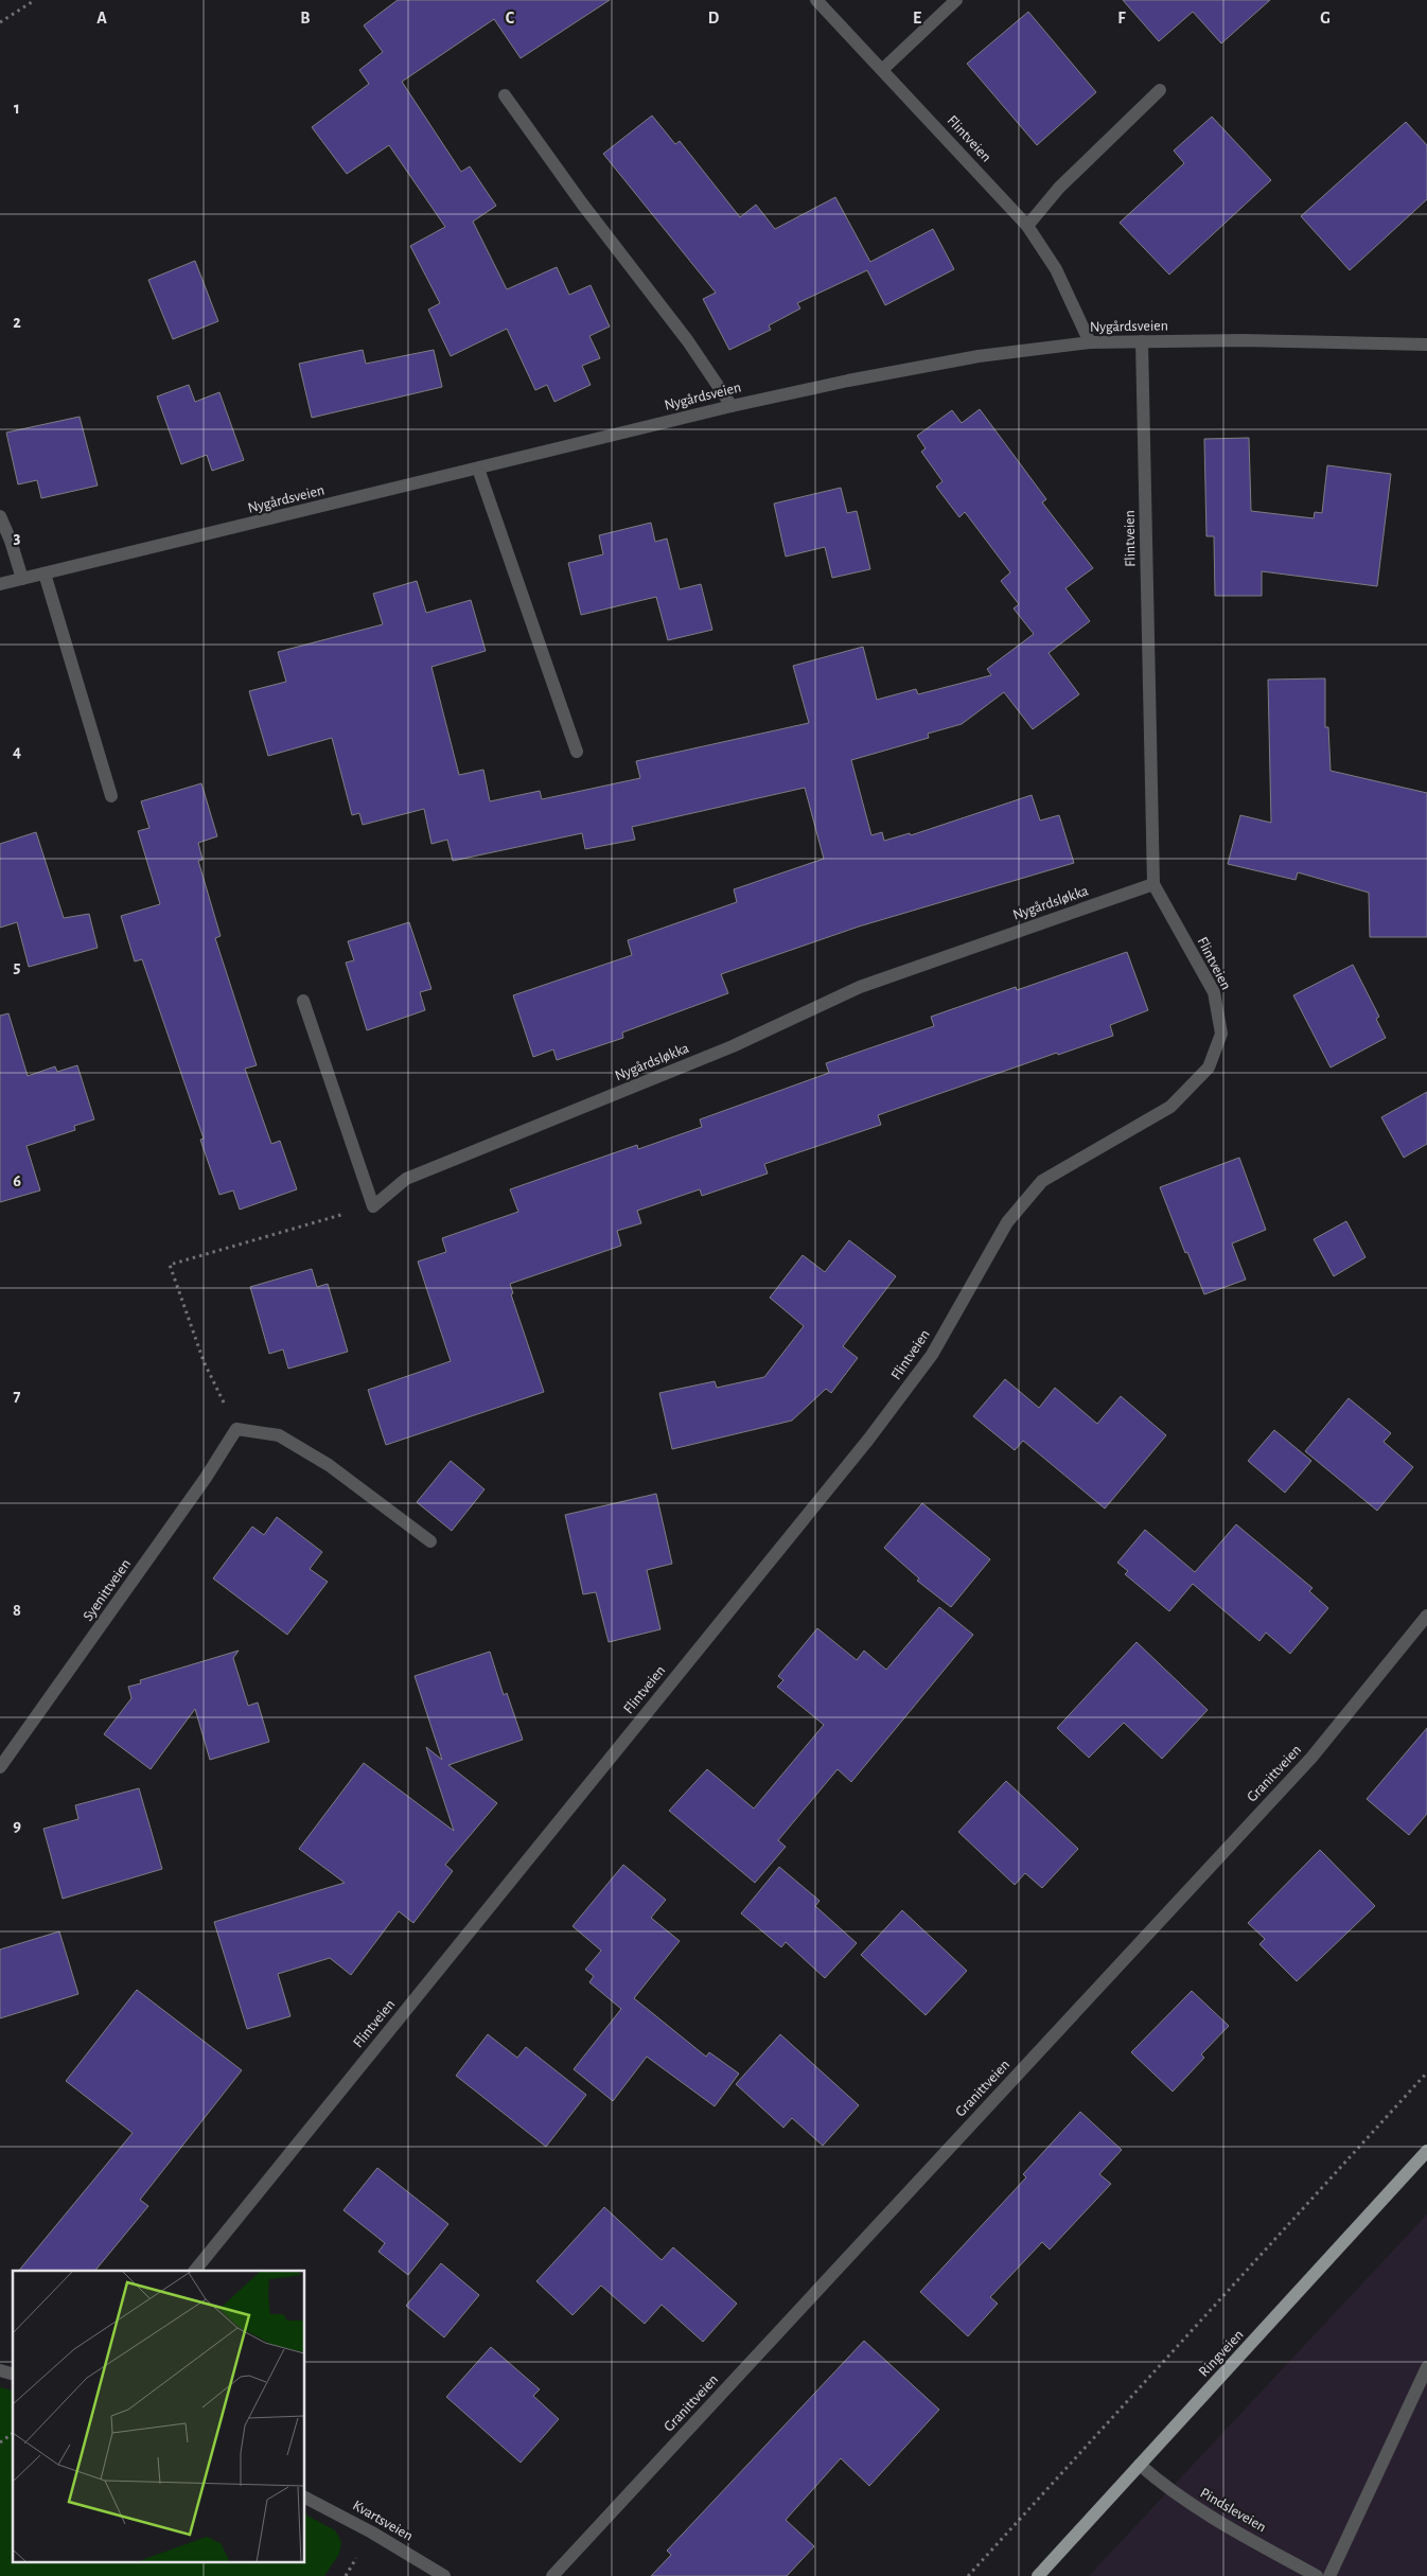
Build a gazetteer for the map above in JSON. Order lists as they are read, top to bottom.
{
  "streets": {
    "main road": ["Ringveien"],
    "street": [
      "Flintveien",
      "Nygårdsveien",
      "Nygårdsløkka",
      "Syenittveien",
      "Granittveien",
      "Pindsleveien",
      "Kvartsveien"
    ]
  },
  "crossings": [
    ["Flintveien", "Nygårdsveien"],
    ["Flintveien", "Nygårdsløkka"],
    ["Ringveien", "Pindsleveien"]
  ],
  "grid": {
    "columns": [
      "A",
      "B",
      "C",
      "D",
      "E",
      "F",
      "G"
    ],
    "rows": [
      "1",
      "2",
      "3",
      "4",
      "5",
      "6",
      "7",
      "8",
      "9"
    ]
  }
}
